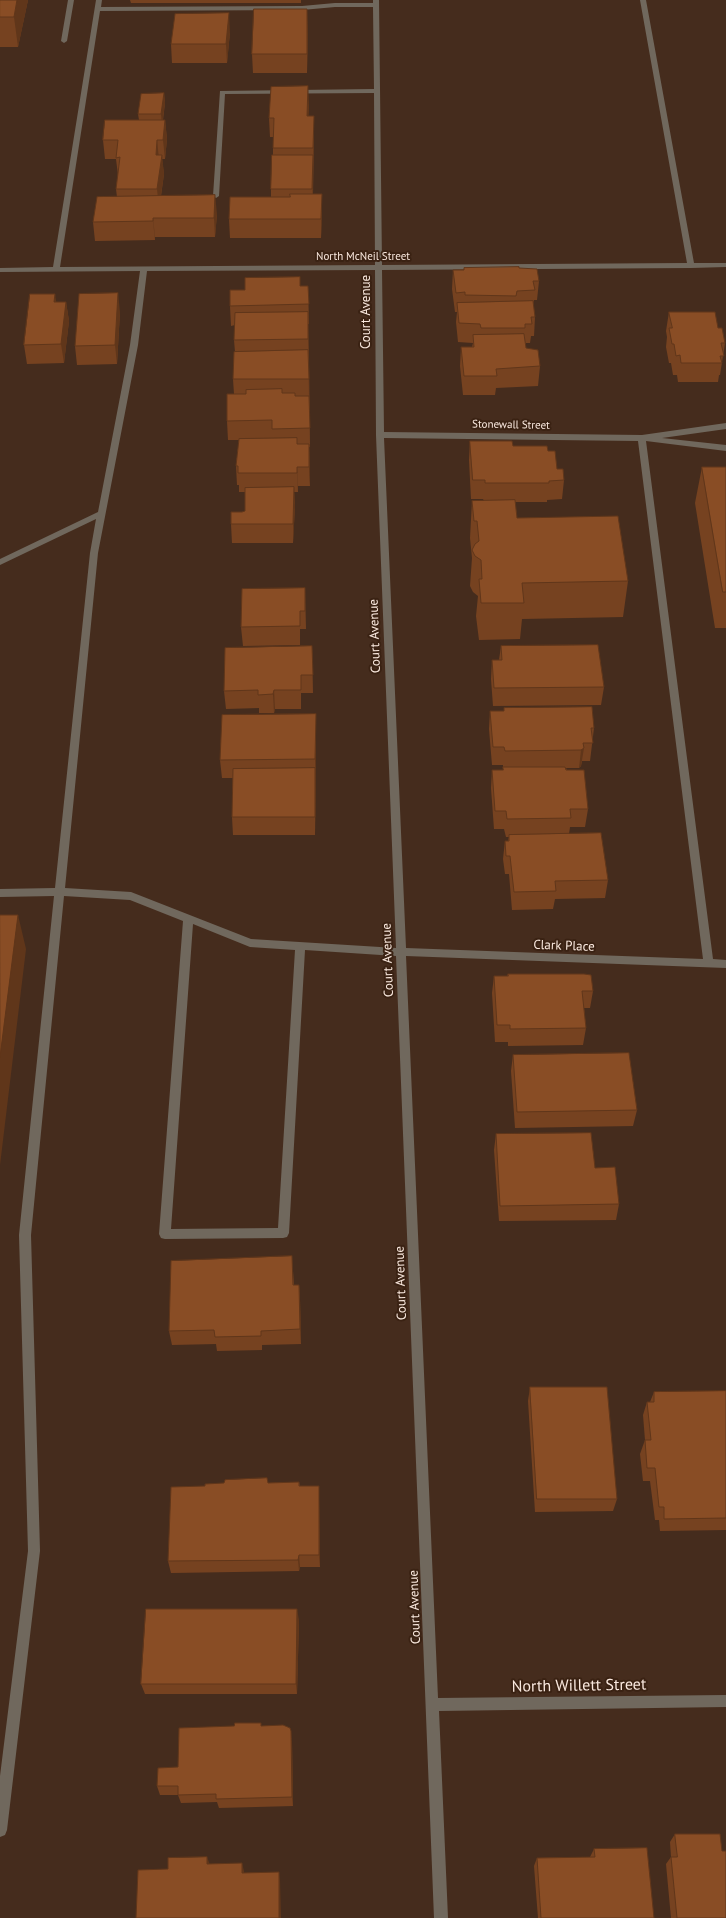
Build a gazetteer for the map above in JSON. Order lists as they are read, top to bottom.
{
  "streets": {
    "street": [
      "North McNeil Street",
      "Court Avenue",
      "Stonewall Street",
      "Clark Place",
      "North Willett Street"
    ]
  },
  "crossings": [
    ["North McNeil Street", "Court Avenue"],
    ["Court Avenue", "Stonewall Street"],
    ["Court Avenue", "Clark Place"],
    ["Court Avenue", "North Willett Street"]
  ]
}
